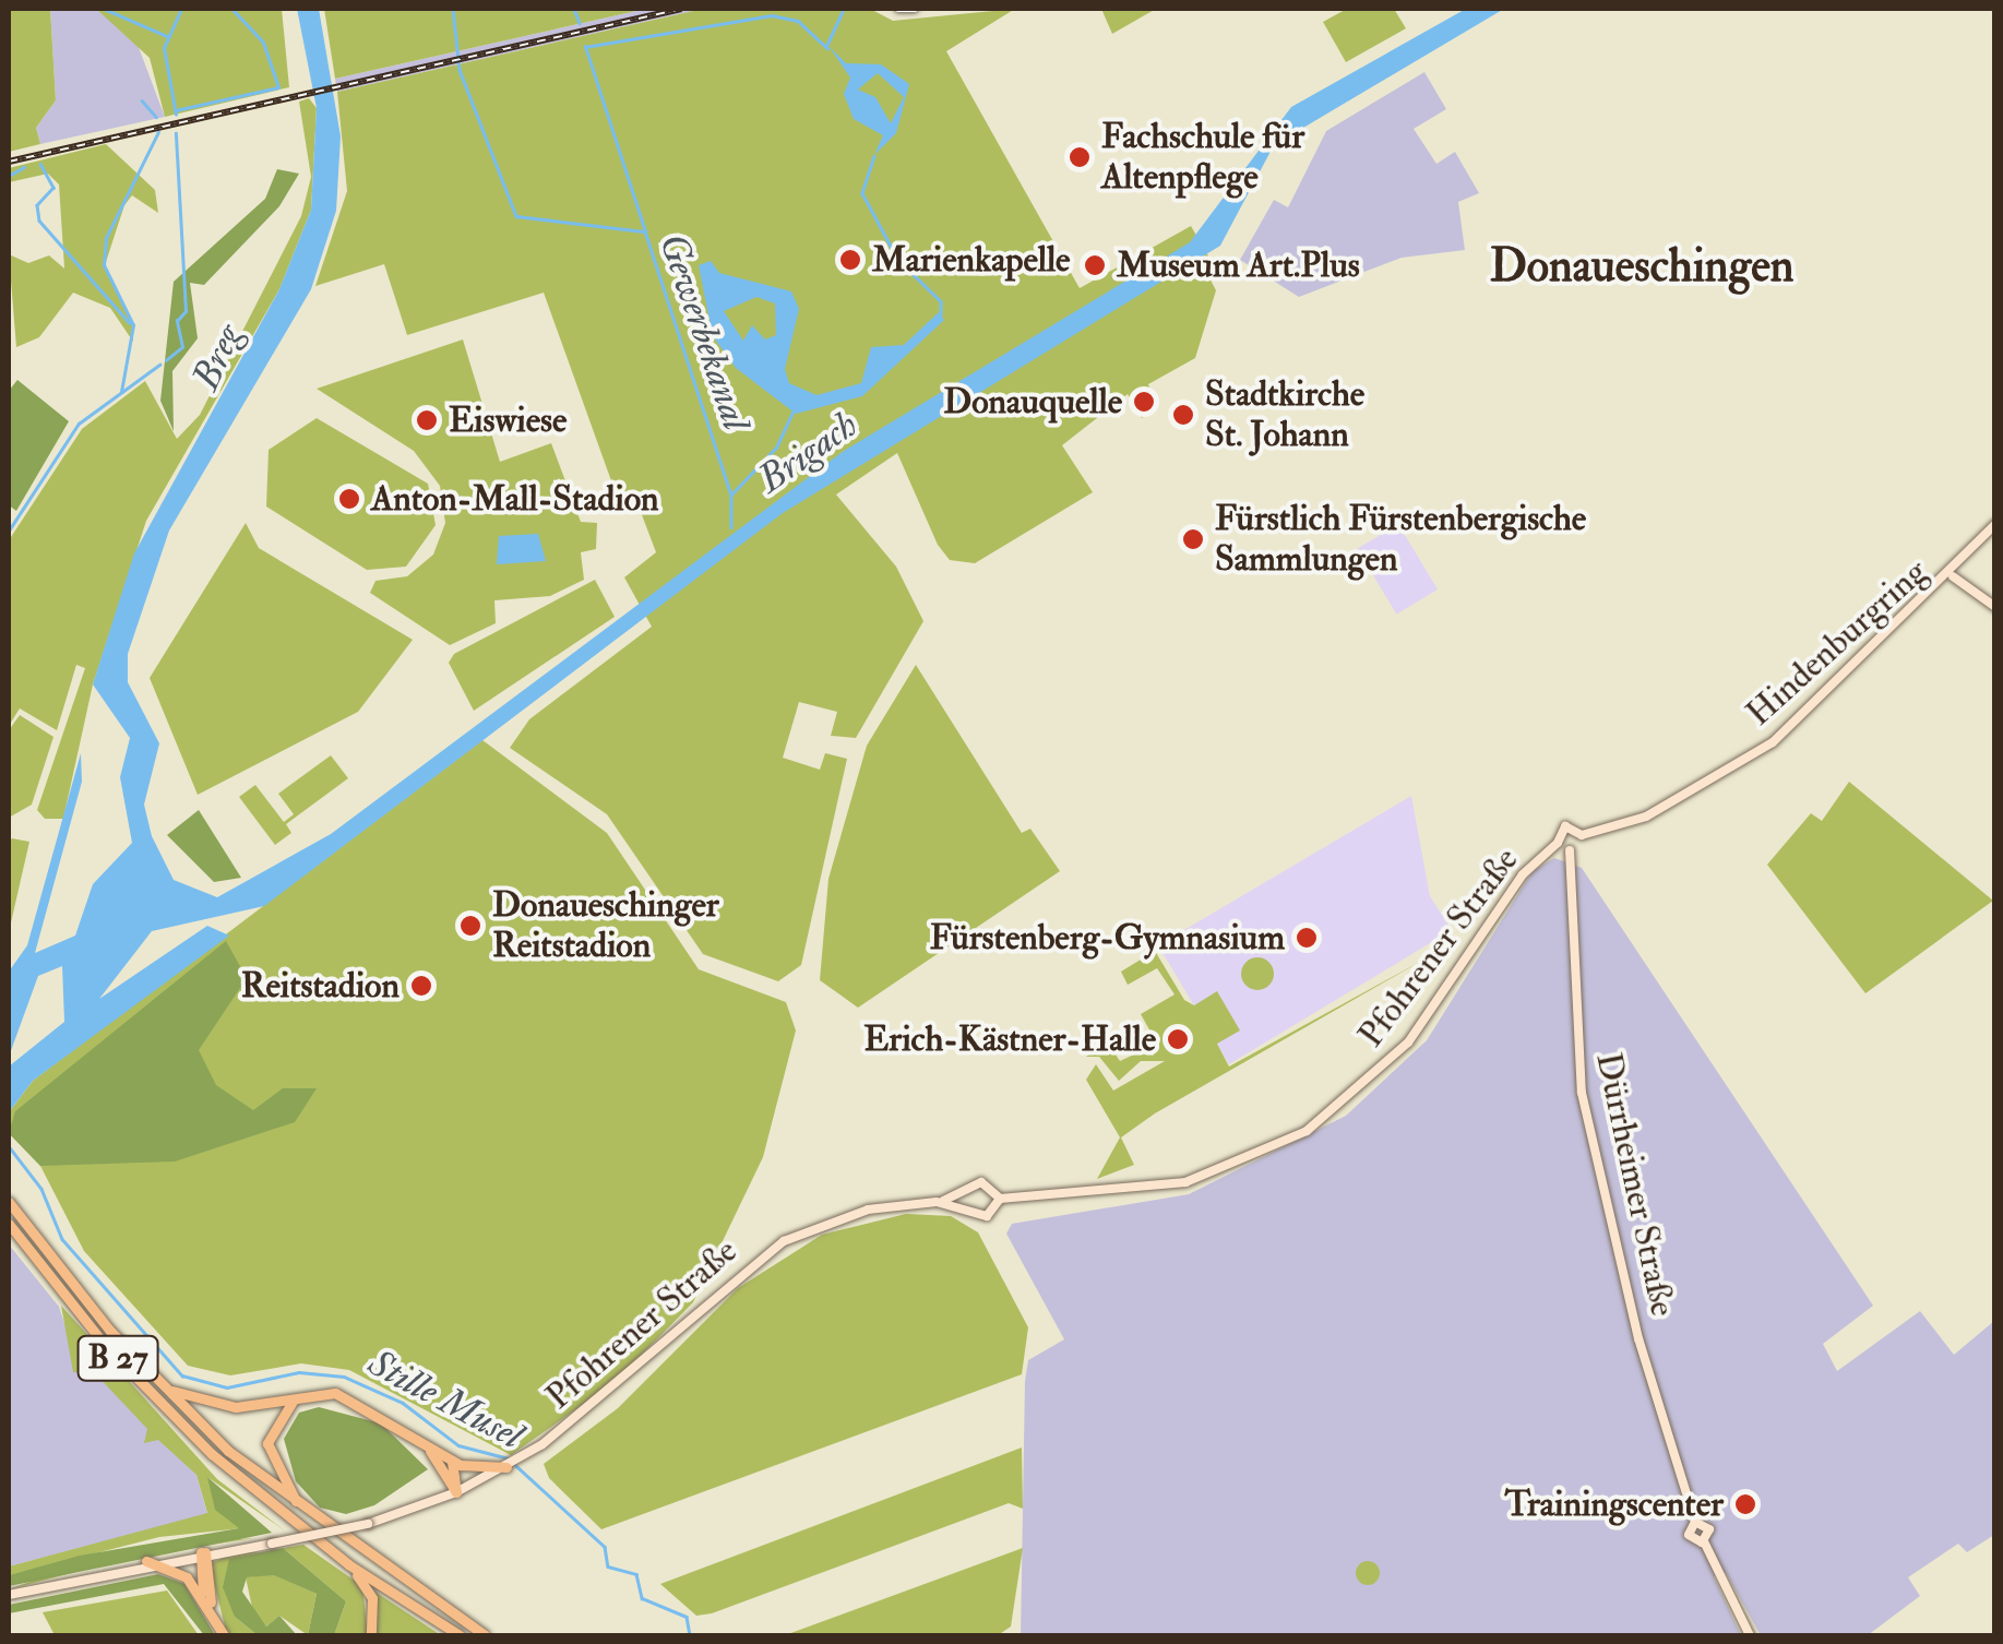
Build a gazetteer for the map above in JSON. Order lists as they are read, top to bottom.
{
  "streets": {
    "highway": ["B 27"],
    "main road": ["Hindenburgring", "Pfohrener Straße", "Dürrheimer Straße"]
  },
  "crossings": [
    ["Hindenburgring", "Pfohrener Straße"]
  ],
  "districts": ["Donaueschingen"],
  "water": [
    "Gewerbekanal",
    "Breg",
    "Brigach",
    "Stille Musel"
  ],
  "places": [
    "Fachschule für Altenpflege",
    "Marienkapelle",
    "Museum Art.Plus",
    "Donauquelle",
    "Stadtkirche St. Johann",
    "Eiswiese",
    "Anton-Mall-Stadion",
    "Fürstlich Fürstenbergische Sammlungen",
    "Donaueschinger Reitstadion",
    "Fürstenberg-Gymnasium",
    "Reitstadion",
    "Erich-Kästner-Halle",
    "Trainingscenter"
  ]
}
